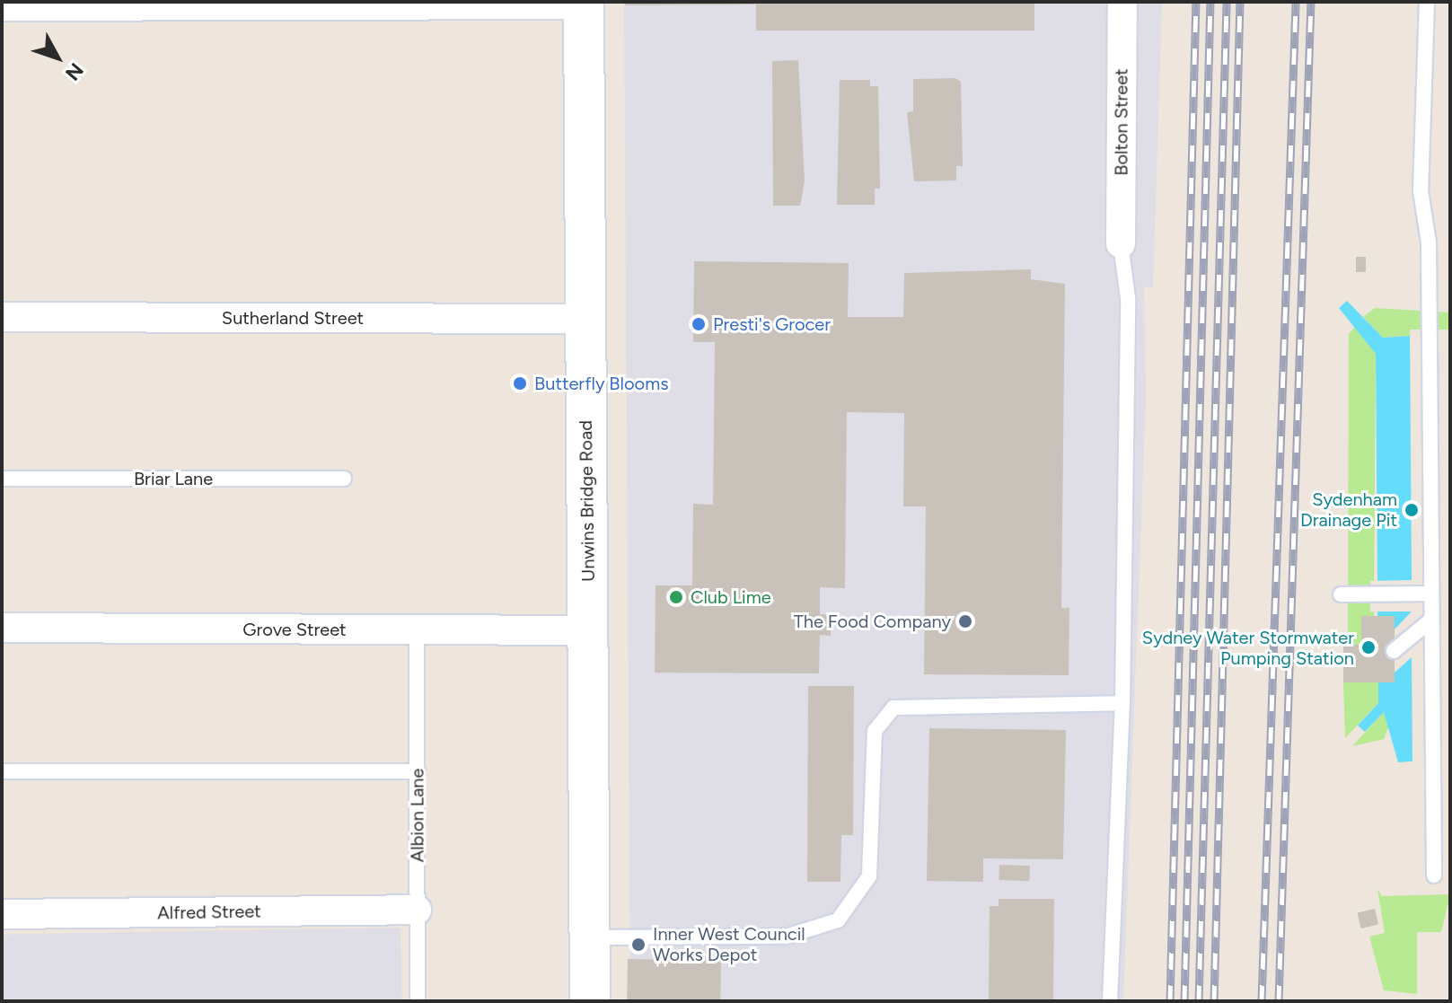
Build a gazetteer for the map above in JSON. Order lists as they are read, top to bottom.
{
  "streets": {
    "main road": ["Unwins Bridge Road"],
    "street": [
      "Bolton Street",
      "Sutherland Street",
      "Grove Street",
      "Alfred Street"
    ],
    "lane": ["Briar Lane", "Albion Lane"]
  },
  "crossings": [
    ["Sutherland Street", "Unwins Bridge Road"],
    ["Unwins Bridge Road", "Grove Street"],
    ["Grove Street", "Albion Lane"],
    ["Albion Lane", "Alfred Street"]
  ],
  "places": [
    "Presti's Grocer",
    "Butterfly Blooms",
    "Sydenham Drainage Pit",
    "Club Lime",
    "The Food Company",
    "Sydney Water Stormwater Pumping Station",
    "Inner West Council Works Depot"
  ],
  "north": "bottom right"
}
